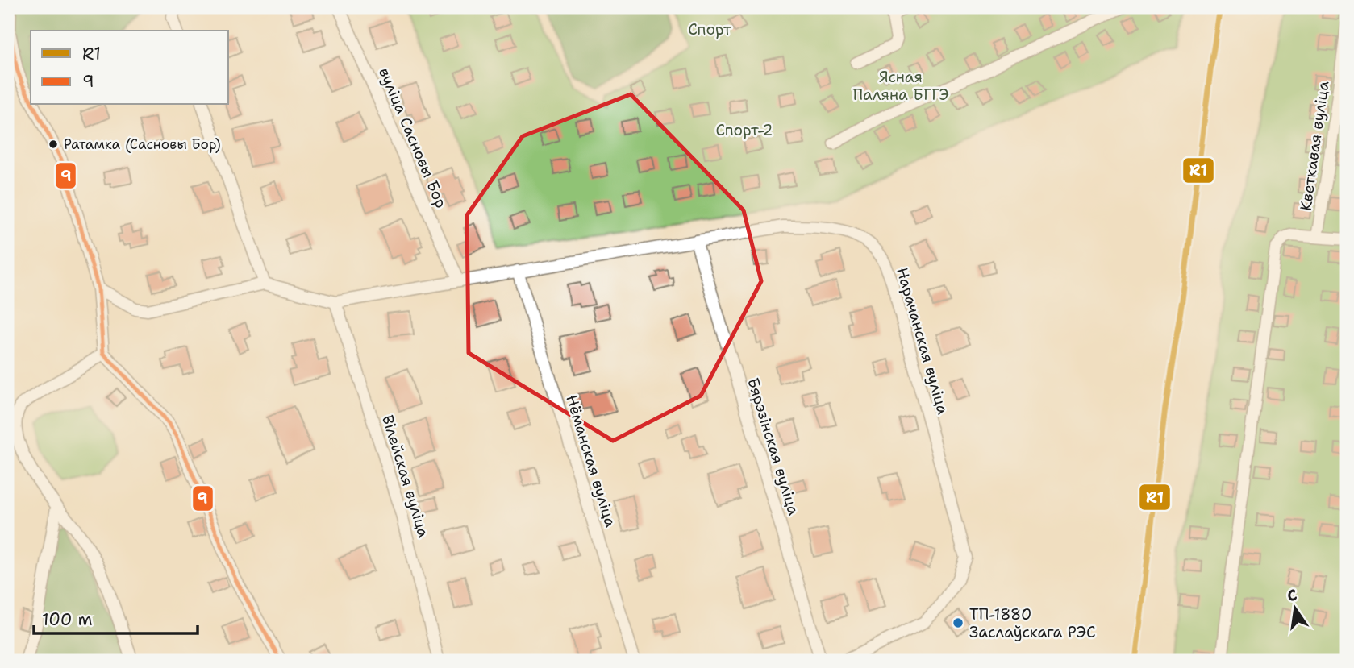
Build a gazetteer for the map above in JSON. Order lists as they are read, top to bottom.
{
  "streets": {
    "street": [
      "вуліца Сасновы Бор",
      "Кветкавая вуліца",
      "Нарачанская вуліца",
      "Бярэзінская вуліца",
      "Нёманская вуліца",
      "Вілейская вуліца"
    ]
  },
  "crossings": [
    ["вуліца Сасновы Бор", "Нарачанская вуліца"],
    ["Нарачанская вуліца", "Бярэзінская вуліца"],
    ["Нарачанская вуліца", "Нёманская вуліца"],
    ["Нарачанская вуліца", "Вілейская вуліца"]
  ],
  "parks": ["Спорт", "Ясная Паляна БГГЭ", "Спорт-2"],
  "places": ["Ратамка (Сасновы Бор)", "ТП-1880 Заслаўскага РЭС"],
  "lines": ["transit line R1", "transit line 9"],
  "legend": ["R1", "9"],
  "scale_bar": "100 m",
  "north": "top"
}
